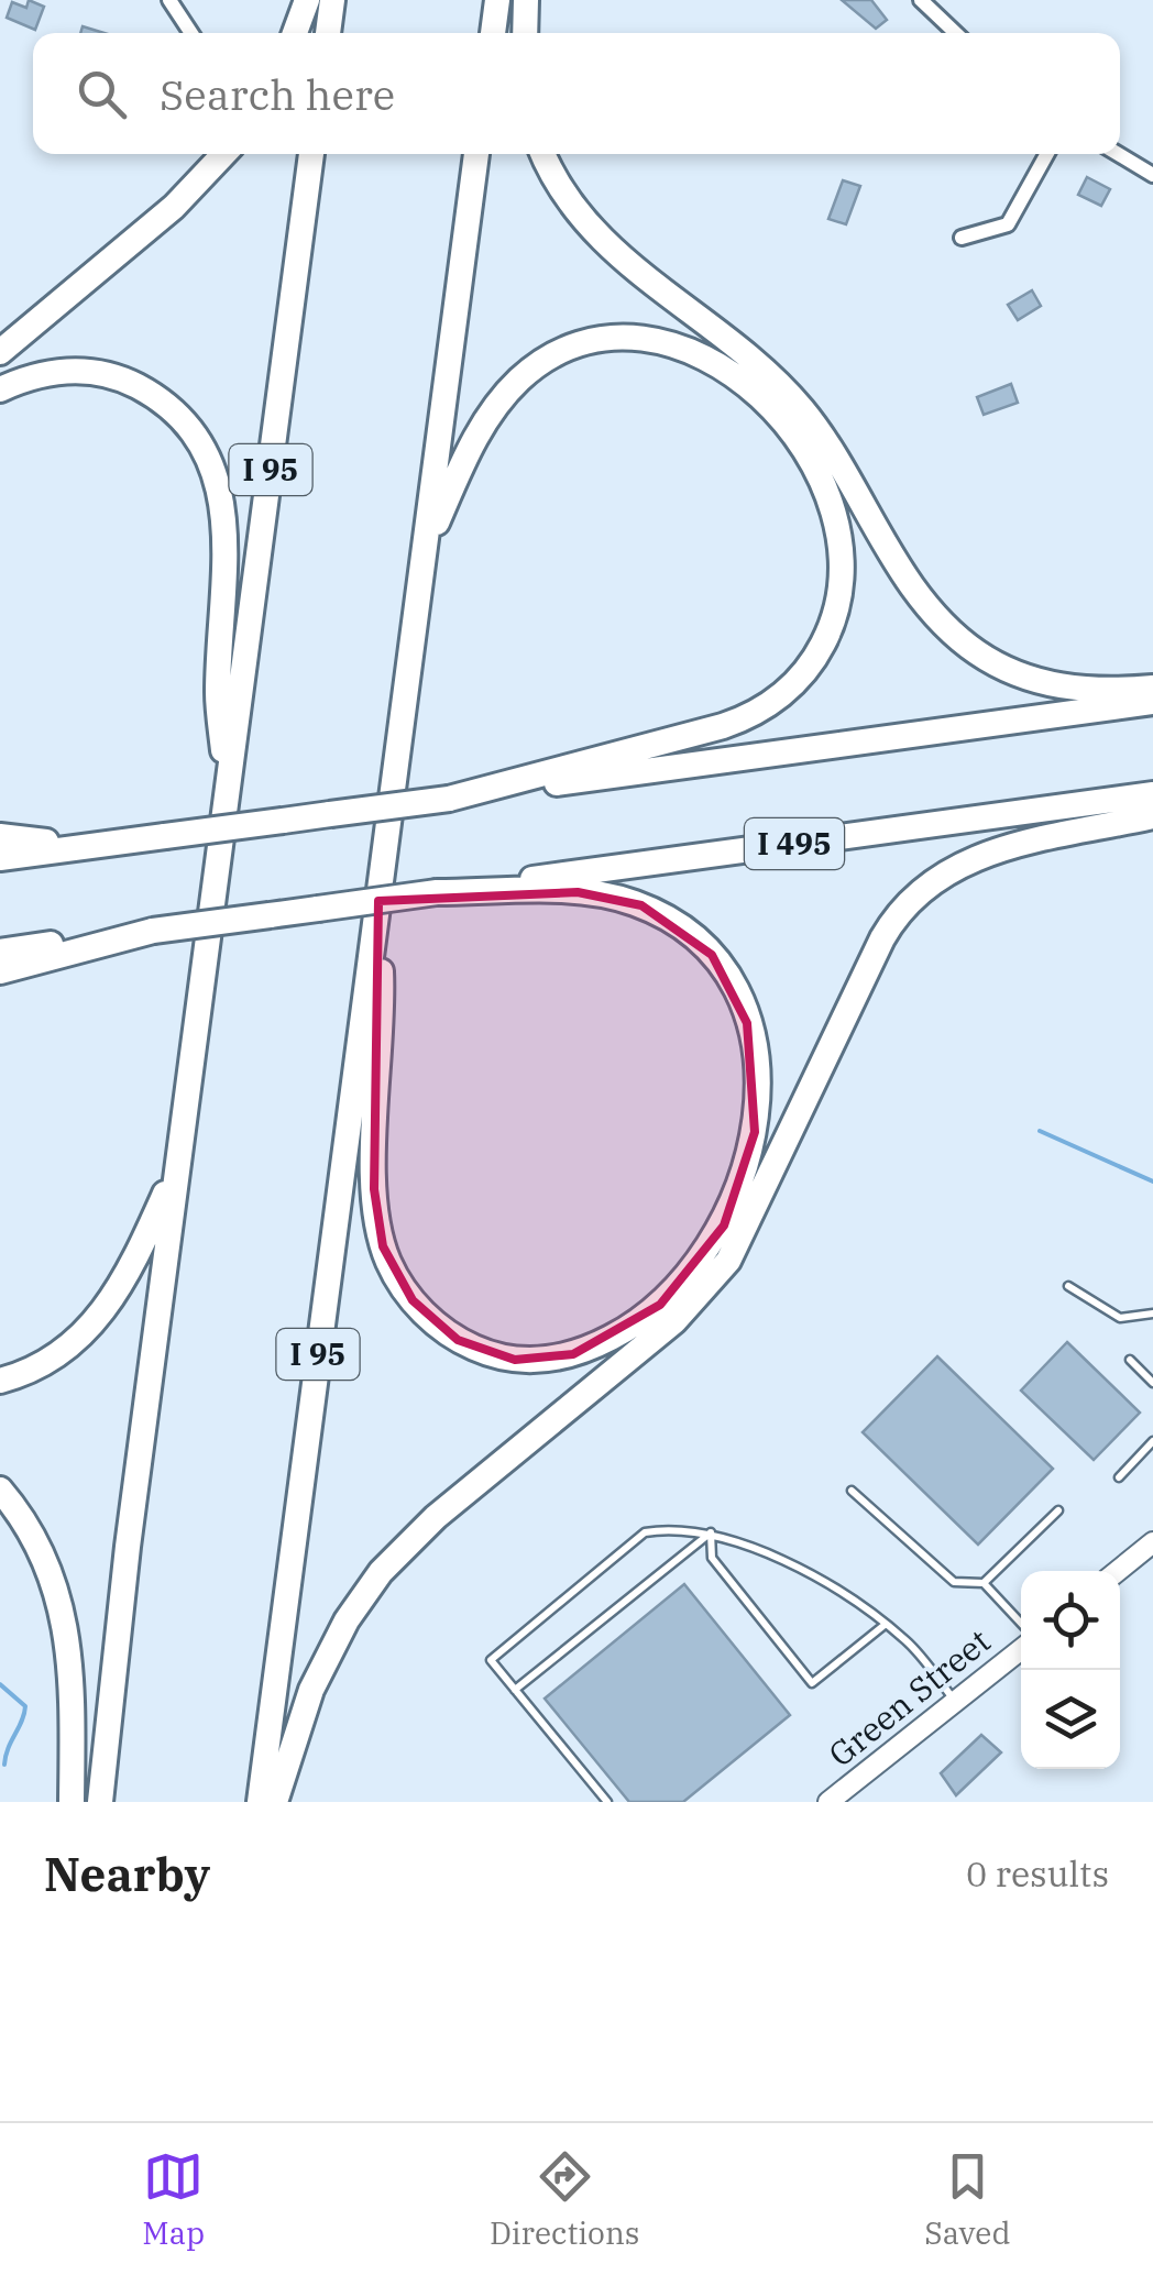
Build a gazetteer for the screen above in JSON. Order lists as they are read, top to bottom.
{
  "streets": {
    "highway": ["I 95", "I 495"],
    "main road": ["Green Street"]
  },
  "page": {
    "search": "Search here",
    "heading": ["Nearby", "0 results"],
    "nav": ["Map", "Directions", "Saved"]
  }
}
